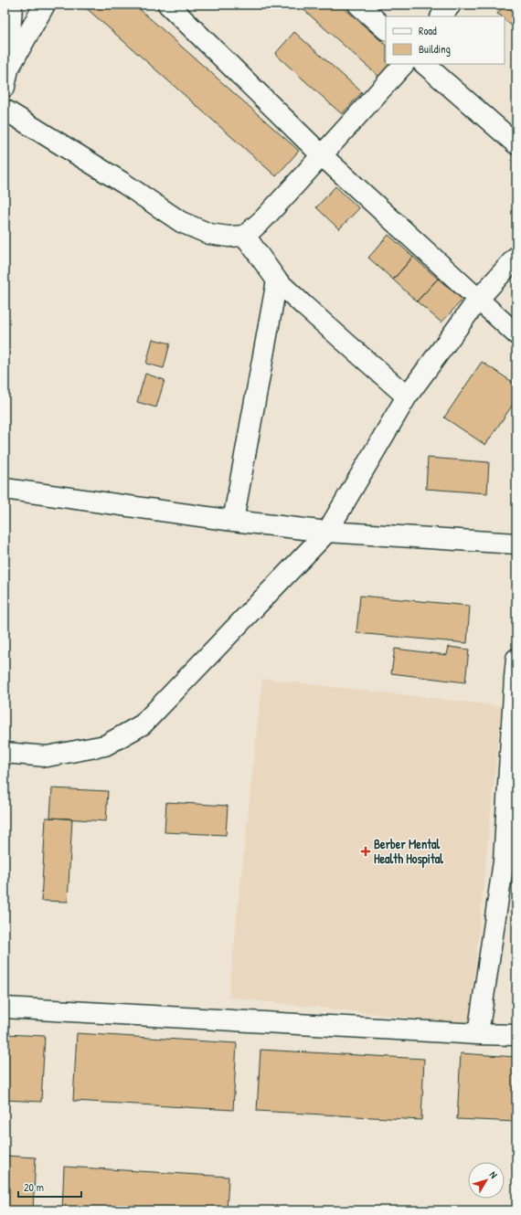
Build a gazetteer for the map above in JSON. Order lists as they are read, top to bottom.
{
  "places": {
    "health": ["Berber Mental Health Hospital"]
  },
  "legend": ["Road", "Building"],
  "scale_bar": "20 m",
  "north": "top right"
}
